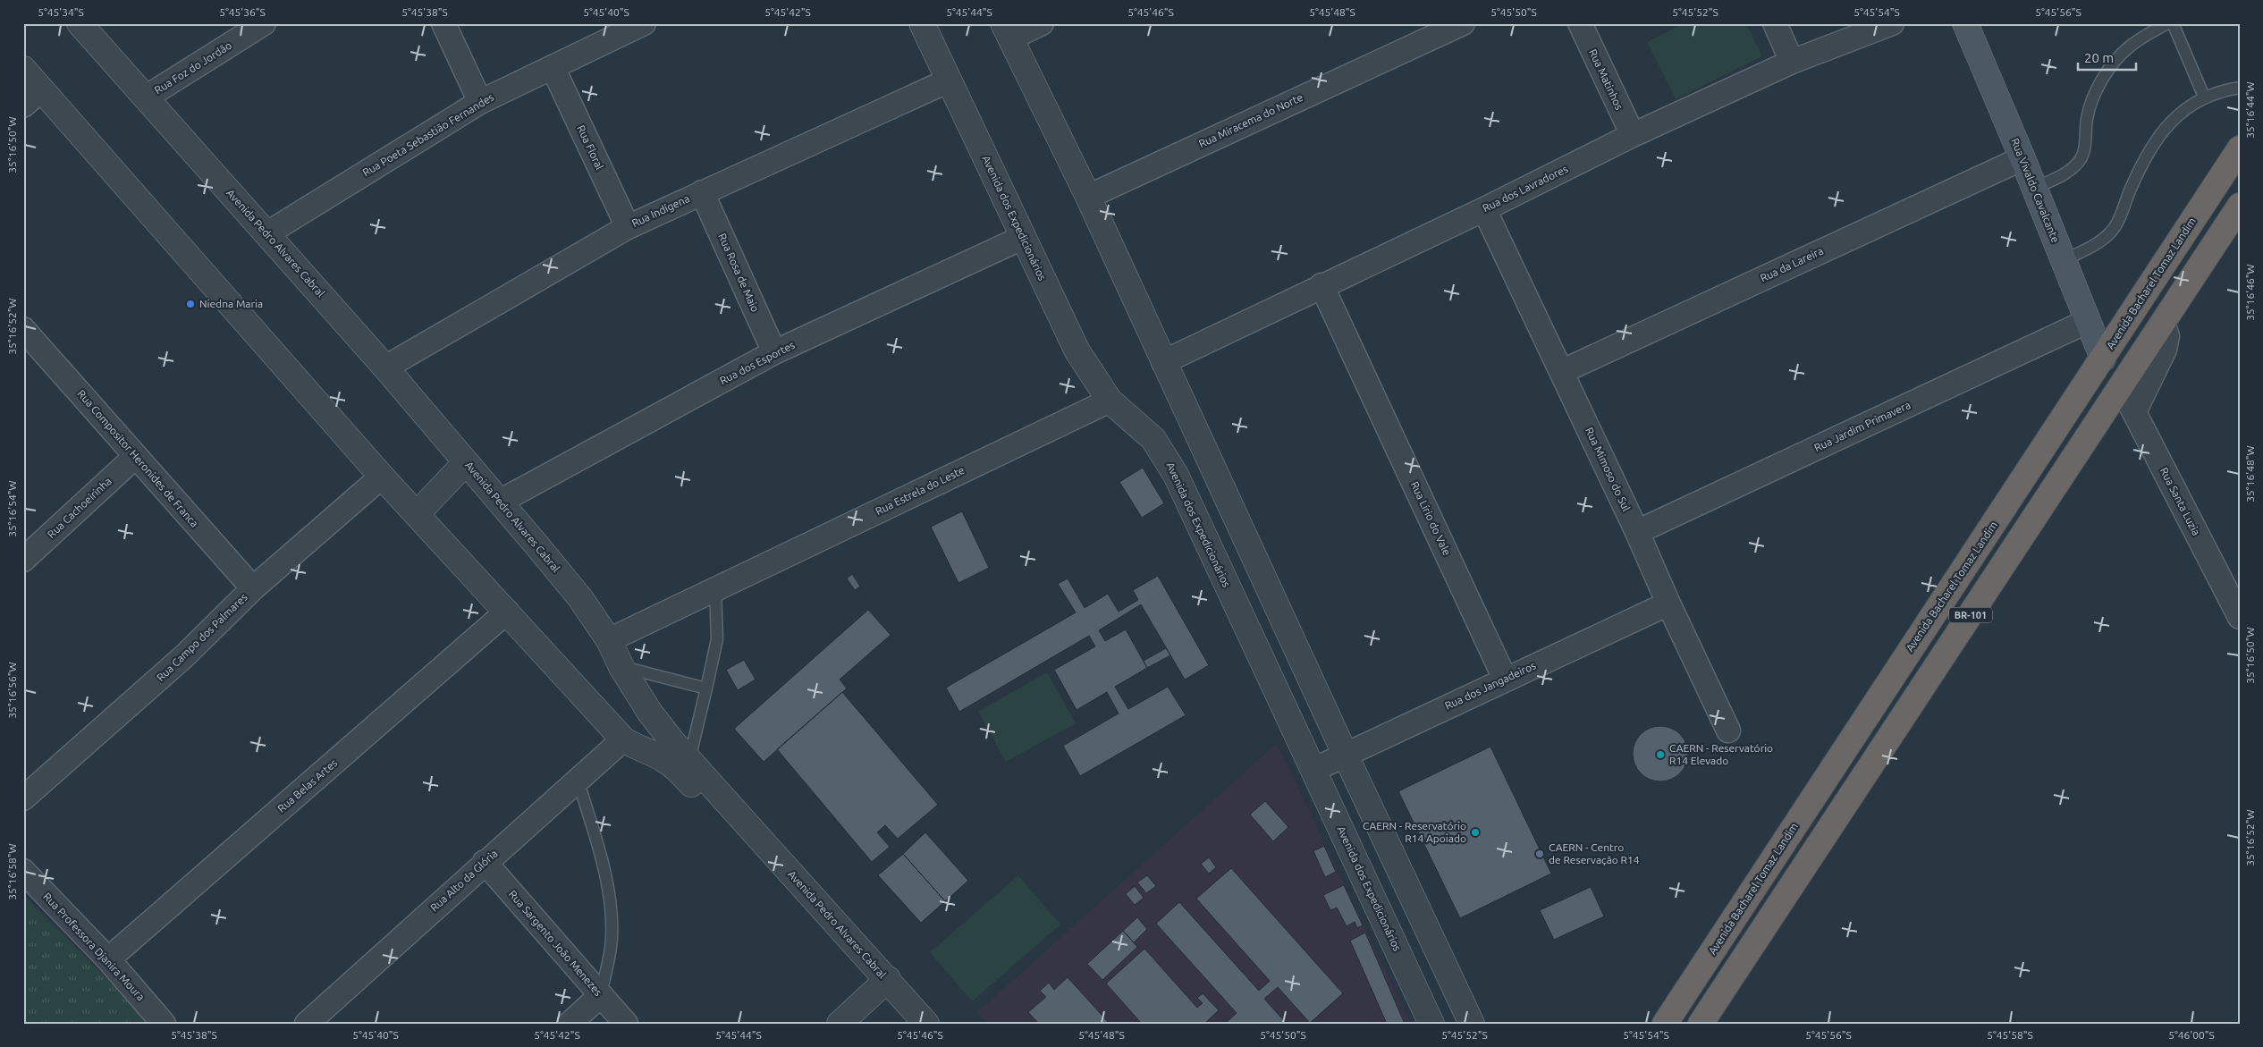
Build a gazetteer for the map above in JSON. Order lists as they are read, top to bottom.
{
  "streets": {
    "highway": ["Avenida Bacharel Tomaz Landim", "BR-101"],
    "main road": ["Rua Vivaldo Cavalcante"],
    "street": [
      "Rua Foz do Jordão",
      "Rua Matinhos",
      "Rua Miracema do Norte",
      "Rua Poeta Sebastião Fernandes",
      "Rua Floral",
      "Rua dos Lavradores",
      "Rua Indígena",
      "Avenida dos Expedicionários",
      "Avenida Pedro Alvares Cabral",
      "Rua da Lareira",
      "Rua Rosa de Maio",
      "Rua dos Esportes",
      "Rua Jardim Primavera",
      "Rua Compositor Heronides de Franca",
      "Rua Mimoso do Sul",
      "Rua Estrela do Leste",
      "Rua Santa Luzia",
      "Rua Cachoeirinha",
      "Rua Lírio do Vale",
      "Rua Campo dos Palmares",
      "Rua dos Jangadeiros",
      "Rua Belas Artes",
      "Rua Alto da Glória",
      "Rua Sargento João Menezes",
      "Rua Professora Djanira Moura"
    ]
  },
  "crossings": [
    ["Rua Foz do Jordão", "Avenida Pedro Alvares Cabral"],
    ["Rua Matinhos", "Rua dos Lavradores"],
    ["Rua Poeta Sebastião Fernandes", "Rua Floral"],
    ["Rua Poeta Sebastião Fernandes", "Avenida Pedro Alvares Cabral"],
    ["Rua Floral", "Rua Indígena"],
    ["Rua dos Lavradores", "Rua Mimoso do Sul"],
    ["Rua dos Lavradores", "Rua Lírio do Vale"],
    ["Rua Vivaldo Cavalcante", "Rua da Lareira"],
    ["Rua Vivaldo Cavalcante", "Avenida Bacharel Tomaz Landim"],
    ["Rua Vivaldo Cavalcante", "Rua Jardim Primavera"],
    ["Rua Indígena", "Avenida dos Expedicionários"],
    ["Rua Indígena", "Avenida Pedro Alvares Cabral"],
    ["Rua Indígena", "Rua Rosa de Maio"],
    ["Avenida dos Expedicionários", "Rua dos Esportes"],
    ["Avenida dos Expedicionários", "Rua Estrela do Leste"],
    ["Avenida dos Expedicionários", "Rua dos Jangadeiros"],
    ["Avenida Pedro Alvares Cabral", "Rua dos Esportes"],
    ["Avenida Pedro Alvares Cabral", "Rua Estrela do Leste"],
    ["Avenida Pedro Alvares Cabral", "Rua Campo dos Palmares"],
    ["Avenida Pedro Alvares Cabral", "Rua Belas Artes"],
    ["Avenida Pedro Alvares Cabral", "Rua Alto da Glória"],
    ["Rua da Lareira", "Rua Mimoso do Sul"],
    ["Rua Rosa de Maio", "Rua dos Esportes"],
    ["Rua Jardim Primavera", "Rua Mimoso do Sul"],
    ["Rua Compositor Heronides de Franca", "Rua Cachoeirinha"],
    ["Rua Compositor Heronides de Franca", "Rua Campo dos Palmares"],
    ["Rua Mimoso do Sul", "Rua dos Jangadeiros"],
    ["Rua Santa Luzia", "BR-101"],
    ["Rua Lírio do Vale", "Rua dos Jangadeiros"],
    ["Rua Belas Artes", "Rua Professora Djanira Moura"],
    ["Rua Alto da Glória", "Rua Sargento João Menezes"]
  ],
  "places": [
    "Niedna Maria",
    "CAERN - Reservatório R14 Elevado",
    "CAERN - Reservatório R14 Apoiado",
    "CAERN - Centro de Reservação R14"
  ],
  "scale_bar": "20 m",
  "coordinates": [
    "5°45'34\"S",
    "5°45'36\"S",
    "5°45'38\"S",
    "5°45'40\"S",
    "5°45'42\"S",
    "5°45'44\"S",
    "5°45'46\"S",
    "5°45'48\"S",
    "5°45'50\"S",
    "5°45'52\"S",
    "5°45'54\"S",
    "5°45'56\"S",
    "35°16'44\"W",
    "35°16'50\"W",
    "35°16'46\"W",
    "35°16'52\"W",
    "35°16'48\"W",
    "35°16'54\"W",
    "35°16'56\"W",
    "35°16'58\"W",
    "5°45'58\"S",
    "5°46'00\"S"
  ]
}
